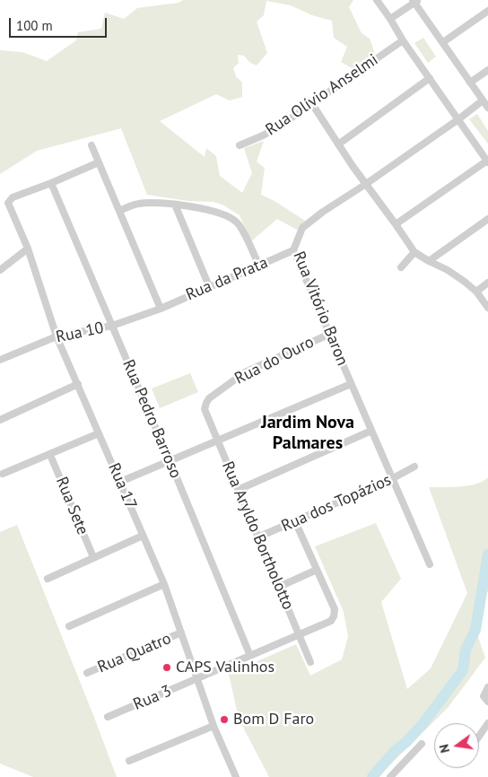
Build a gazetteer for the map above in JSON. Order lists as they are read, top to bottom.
{
  "streets": {
    "street": [
      "Rua Olívio Anselmi",
      "Rua da Prata",
      "Rua Vitório Baron",
      "Rua 10",
      "Rua do Ouro",
      "Rua Pedro Barroso",
      "Rua 17",
      "Rua dos Topázios",
      "Rua Sete",
      "Rua Aryldo Bortholotto",
      "Rua Quatro",
      "Rua 3"
    ]
  },
  "crossings": [
    ["Rua da Prata", "Rua Vitório Baron"],
    ["Rua da Prata", "Rua 10"],
    ["Rua Vitório Baron", "Rua do Ouro"],
    ["Rua Vitório Baron", "Rua dos Topázios"],
    ["Rua 10", "Rua Pedro Barroso"],
    ["Rua 10", "Rua 17"],
    ["Rua do Ouro", "Rua Aryldo Bortholotto"],
    ["Rua Pedro Barroso", "Rua 17"],
    ["Rua Pedro Barroso", "Rua 3"],
    ["Rua 17", "Rua Quatro"],
    ["Rua 17", "Rua 3"],
    ["Rua dos Topázios", "Rua Aryldo Bortholotto"],
    ["Rua Aryldo Bortholotto", "Rua 3"]
  ],
  "districts": ["Jardim Nova Palmares"],
  "places": ["CAPS Valinhos", "Bom D Faro"],
  "scale_bar": "100 m",
  "north": "left"
}
